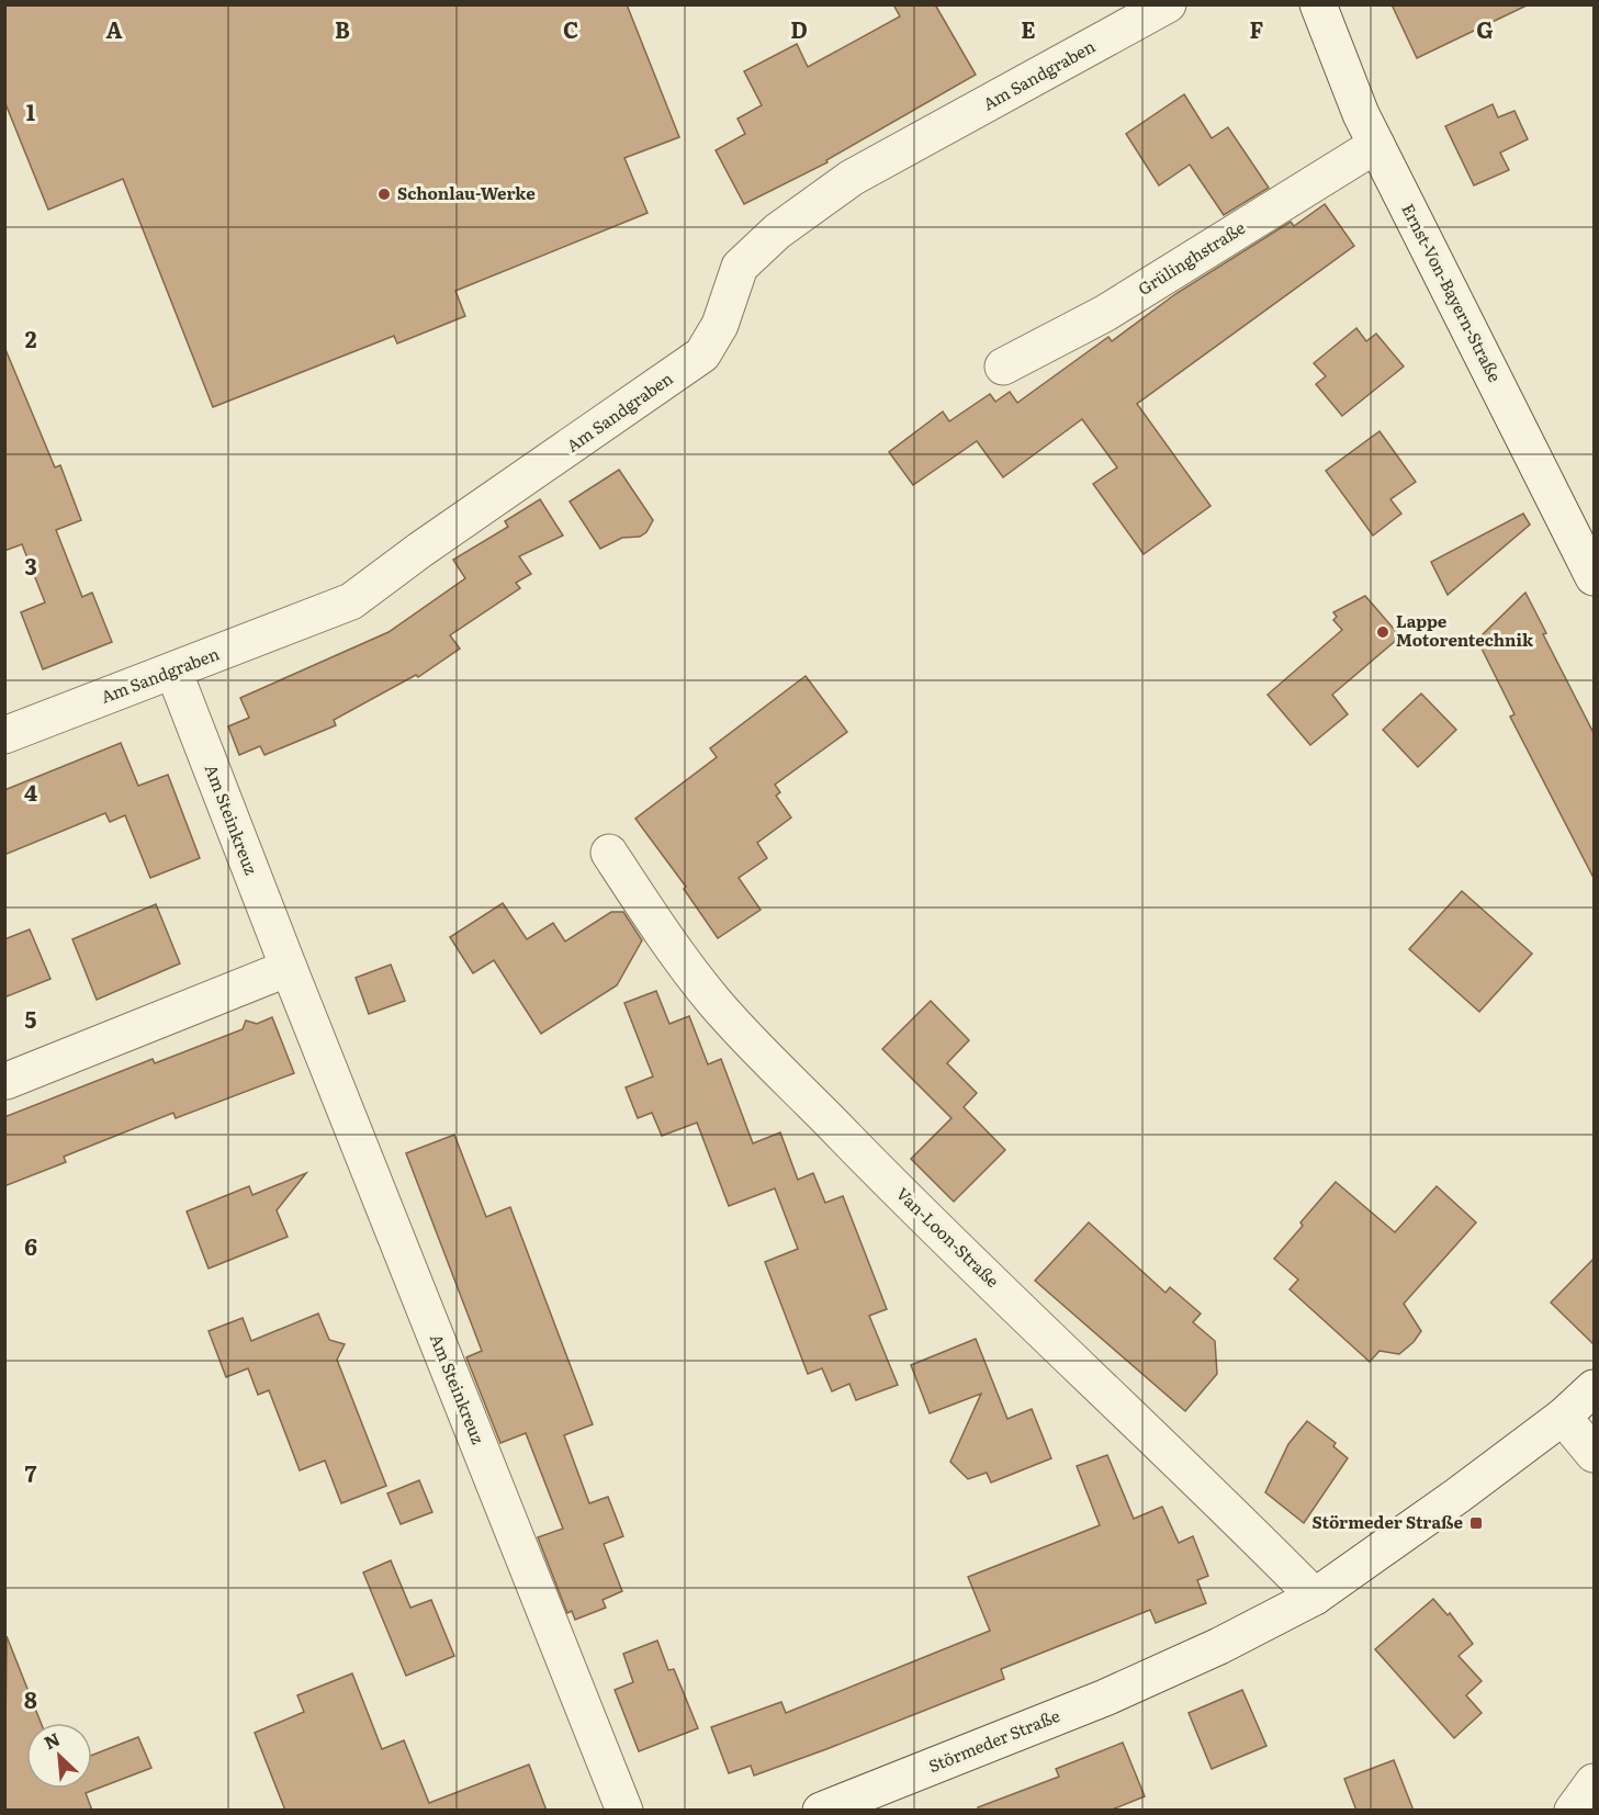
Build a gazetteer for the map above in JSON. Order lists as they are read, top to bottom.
{
  "streets": {
    "street": [
      "Am Sandgraben",
      "Grülinghstraße",
      "Ernst-Von-Bayern-Straße",
      "Am Steinkreuz",
      "Van-Loon-Straße",
      "Störmeder Straße"
    ]
  },
  "crossings": [
    ["Am Sandgraben", "Am Steinkreuz"],
    ["Grülinghstraße", "Ernst-Von-Bayern-Straße"],
    ["Van-Loon-Straße", "Störmeder Straße"]
  ],
  "places": {
    "other": ["Schonlau-Werke", "Lappe Motorentechnik"],
    "transit": ["Störmeder Straße"]
  },
  "north": "top left",
  "grid": {
    "columns": [
      "A",
      "B",
      "C",
      "D",
      "E",
      "F",
      "G"
    ],
    "rows": [
      "1",
      "2",
      "3",
      "4",
      "5",
      "6",
      "7",
      "8"
    ]
  }
}
